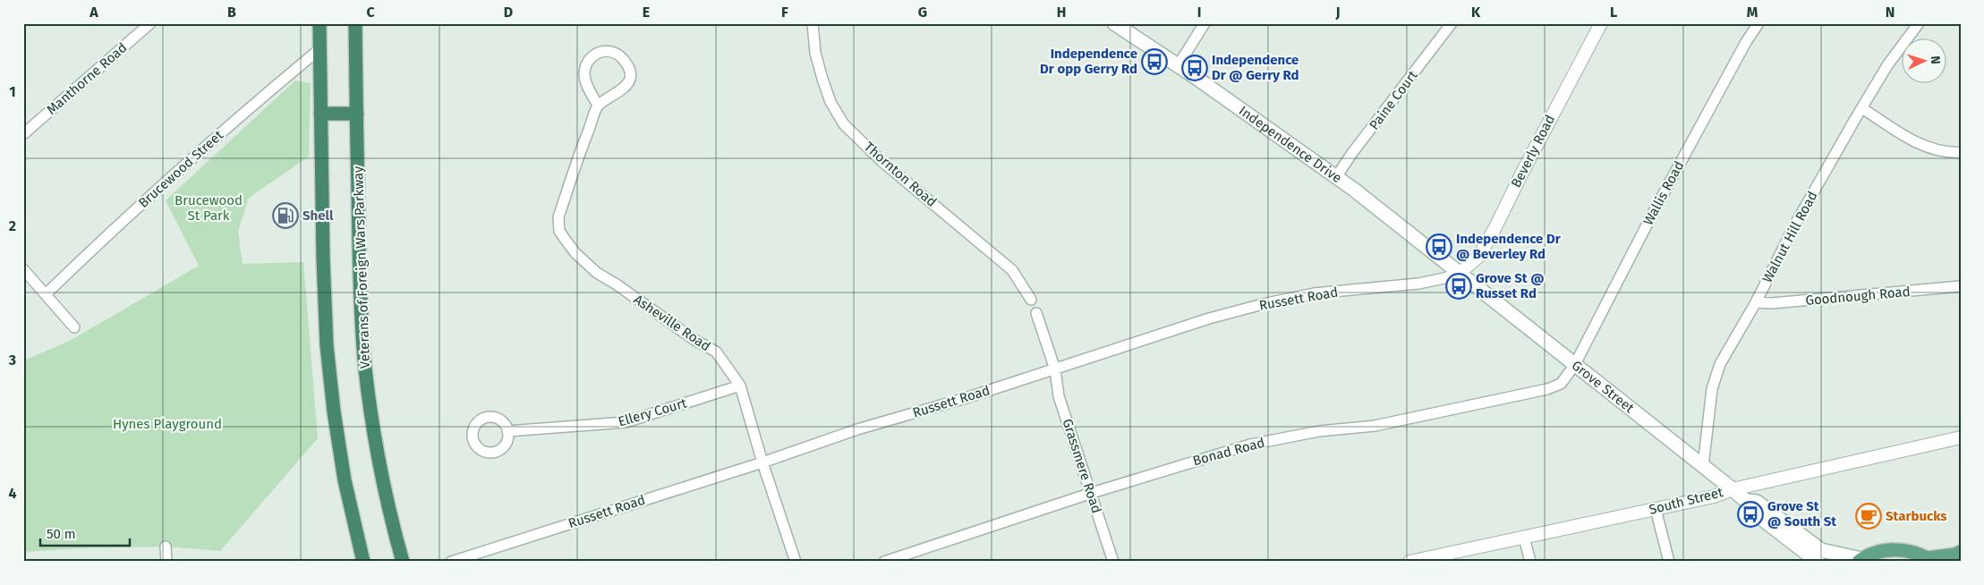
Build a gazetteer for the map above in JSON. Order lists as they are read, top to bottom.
{
  "streets": {
    "highway": ["Veterans of Foreign Wars Parkway"],
    "main road": ["Independence Drive", "Grove Street"],
    "street": [
      "Manthorne Road",
      "Paine Court",
      "Beverly Road",
      "Brucewood Street",
      "Thornton Road",
      "Wallis Road",
      "Walnut Hill Road",
      "Goodnough Road",
      "Russett Road",
      "Asheville Road",
      "Ellery Court",
      "Bonad Road",
      "Grassmere Road",
      "South Street"
    ]
  },
  "crossings": [
    ["Paine Court", "Independence Drive"],
    ["Independence Drive", "Beverly Road"],
    ["Independence Drive", "Russett Road"],
    ["Independence Drive", "Grove Street"],
    ["Beverly Road", "Russett Road"],
    ["Beverly Road", "Grove Street"],
    ["Wallis Road", "Grove Street"],
    ["Wallis Road", "Bonad Road"],
    ["Walnut Hill Road", "Goodnough Road"],
    ["Walnut Hill Road", "Grove Street"],
    ["Russett Road", "Asheville Road"],
    ["Russett Road", "Grove Street"],
    ["Russett Road", "Grassmere Road"],
    ["Asheville Road", "Ellery Court"],
    ["Grove Street", "Bonad Road"],
    ["Grove Street", "South Street"],
    ["Bonad Road", "Grassmere Road"]
  ],
  "parks": ["Brucewood St Park", "Hynes Playground"],
  "places": {
    "bus stop": [
      "Independence Dr opp Gerry Rd",
      "Independence Dr @ Gerry Rd",
      "Independence Dr @ Beverley Rd",
      "Grove St @ Russet Rd",
      "Grove St @ South St"
    ],
    "fuel station": ["Shell"],
    "cafe": ["Starbucks"]
  },
  "scale_bar": "50 m",
  "north": "right",
  "grid": {
    "columns": [
      "A",
      "B",
      "C",
      "D",
      "E",
      "F",
      "G",
      "H",
      "I",
      "J",
      "K",
      "L",
      "M",
      "N"
    ],
    "rows": [
      "1",
      "2",
      "3",
      "4"
    ]
  }
}
